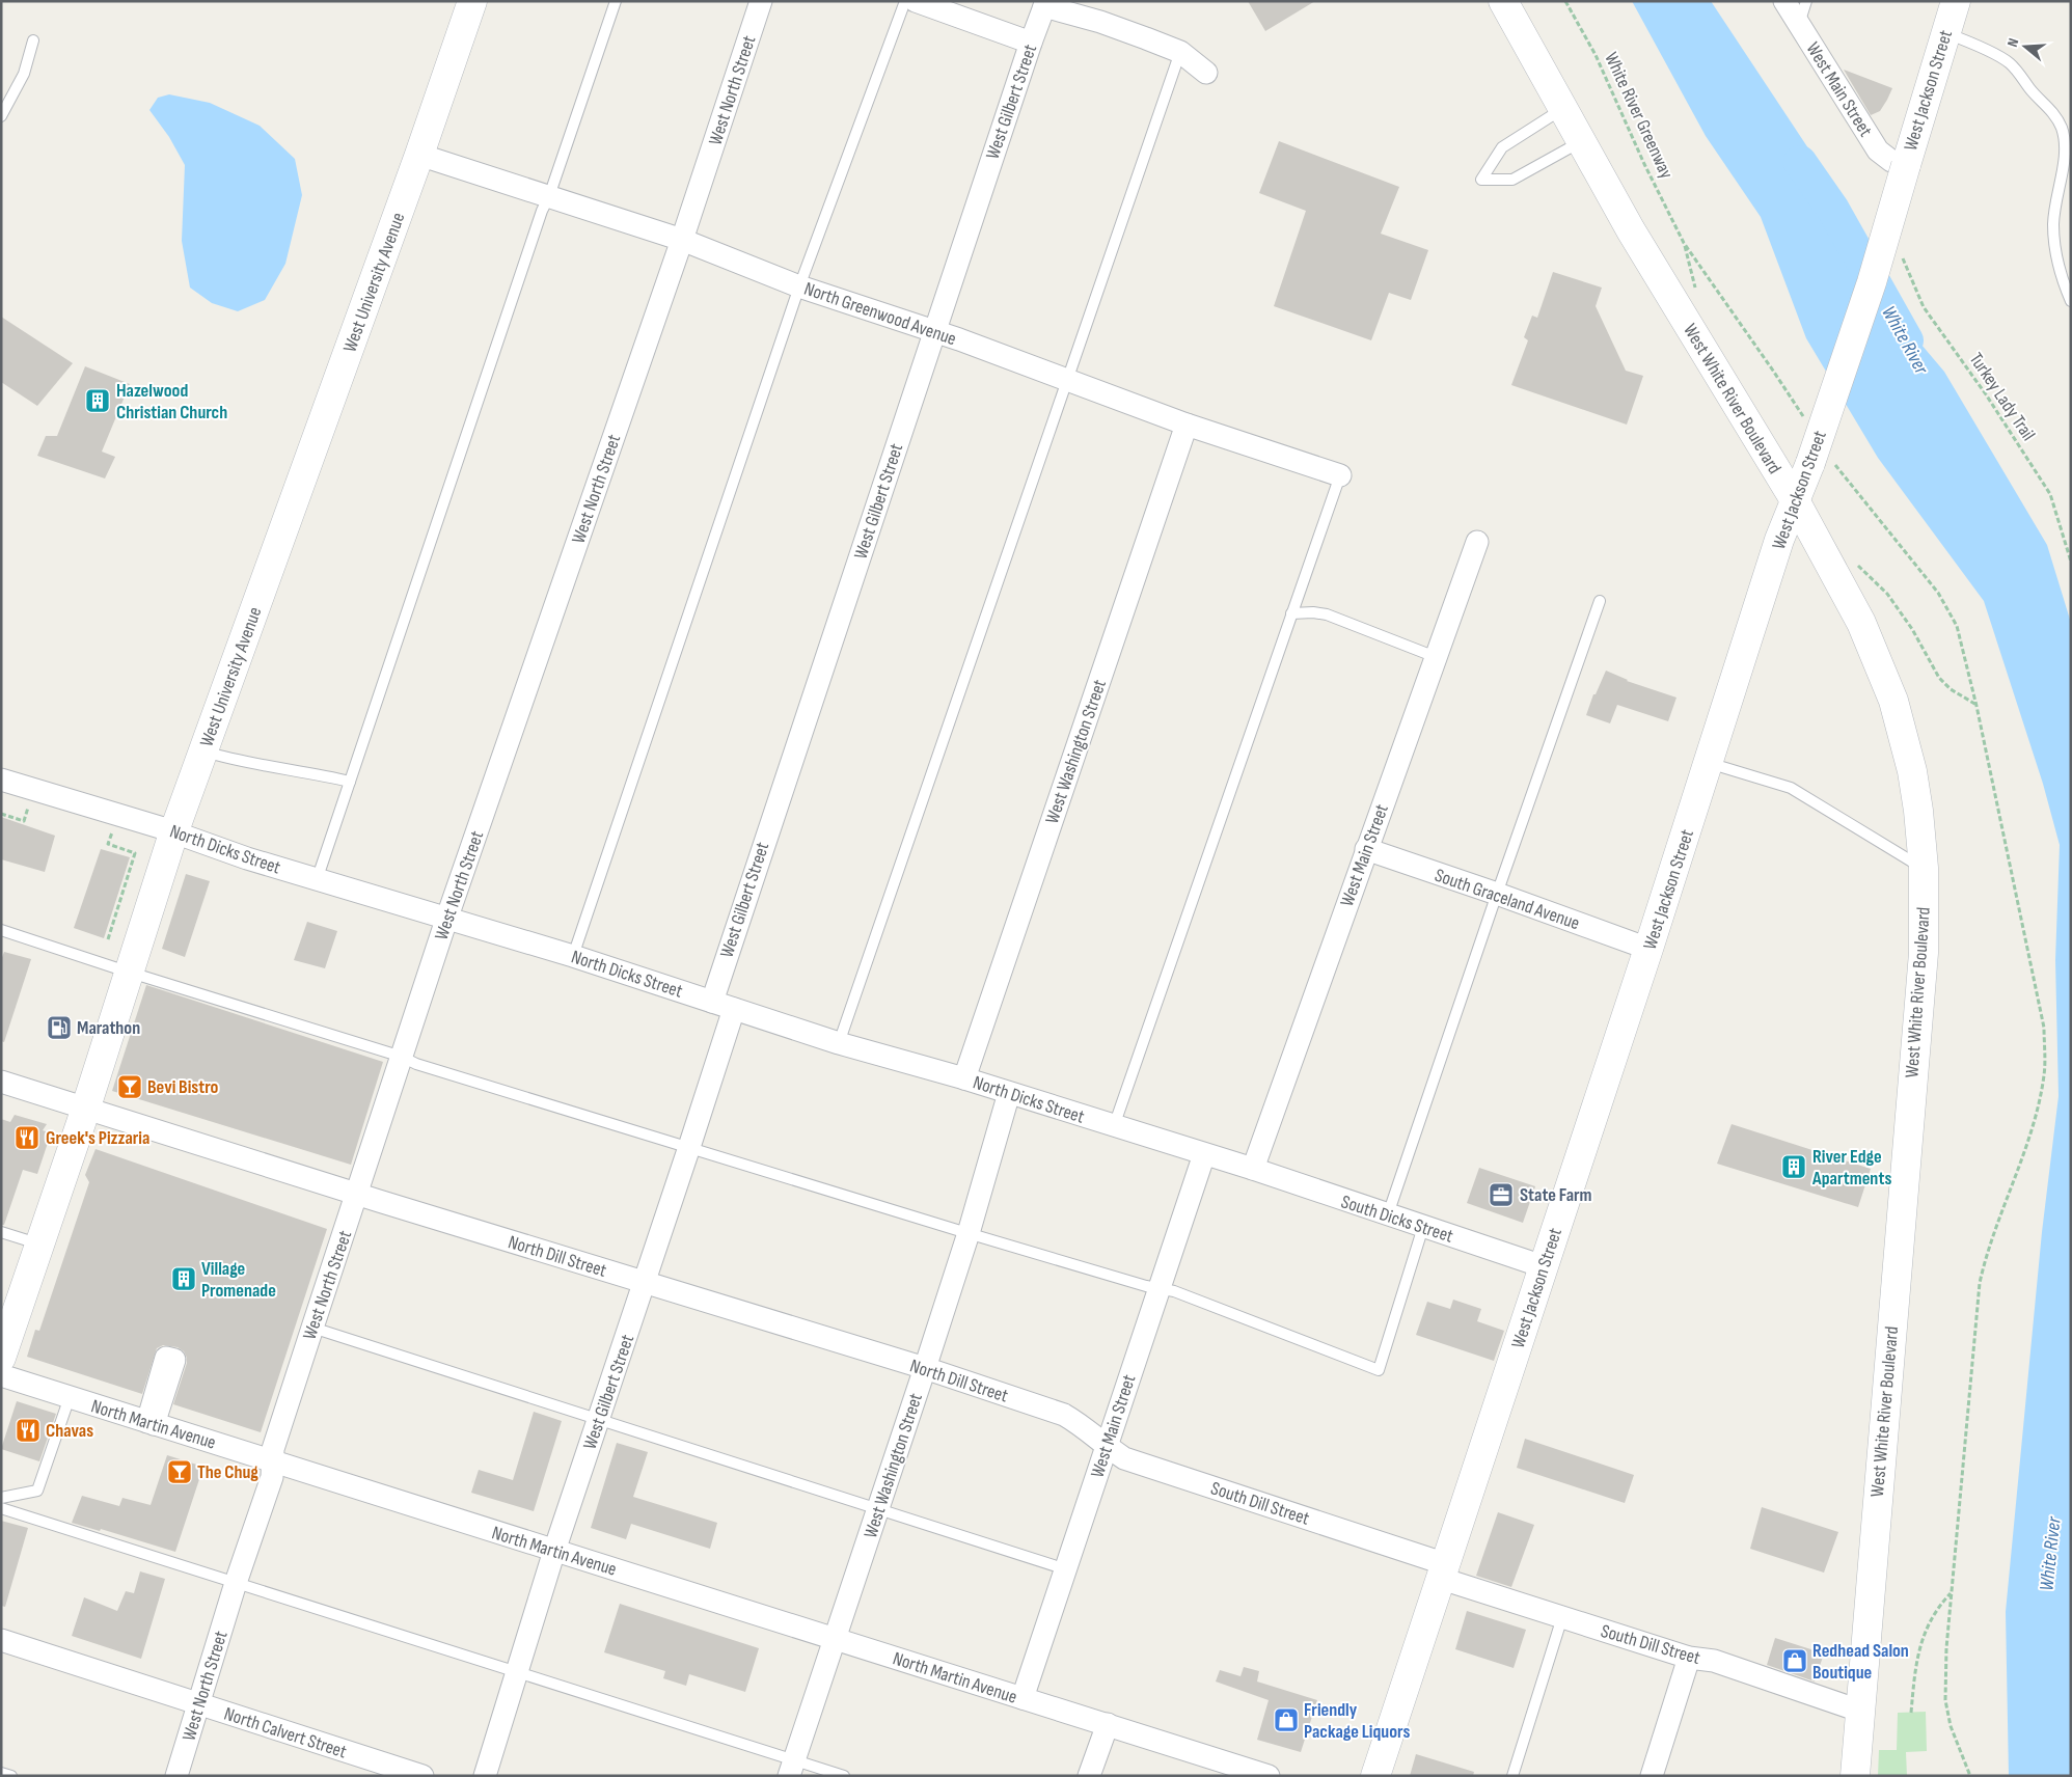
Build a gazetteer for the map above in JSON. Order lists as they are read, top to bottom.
{
  "streets": {
    "street": [
      "West Main Street",
      "West North Street",
      "West Jackson Street",
      "West Gilbert Street",
      "West University Avenue",
      "North Greenwood Avenue",
      "West White River Boulevard",
      "West Washington Street",
      "North Dicks Street",
      "South Graceland Avenue",
      "South Dicks Street",
      "North Dill Street",
      "North Martin Avenue",
      "South Dill Street",
      "North Calvert Street"
    ],
    "path": ["White River Greenway", "Turkey Lady Trail"]
  },
  "crossings": [
    ["West Main Street", "West Jackson Street"],
    ["West Main Street", "North Dicks Street"],
    ["West Main Street", "South Graceland Avenue"],
    ["West Main Street", "South Dicks Street"],
    ["West Main Street", "North Dill Street"],
    ["West Main Street", "North Martin Avenue"],
    ["West Main Street", "South Dill Street"],
    ["West North Street", "North Greenwood Avenue"],
    ["West North Street", "North Dicks Street"],
    ["West North Street", "North Dill Street"],
    ["West North Street", "North Martin Avenue"],
    ["West North Street", "North Calvert Street"],
    ["West Jackson Street", "West White River Boulevard"],
    ["West Jackson Street", "South Graceland Avenue"],
    ["West Jackson Street", "South Dicks Street"],
    ["West Jackson Street", "South Dill Street"],
    ["West Gilbert Street", "North Greenwood Avenue"],
    ["West Gilbert Street", "North Dicks Street"],
    ["West Gilbert Street", "North Dill Street"],
    ["West Gilbert Street", "North Martin Avenue"],
    ["West University Avenue", "North Greenwood Avenue"],
    ["West University Avenue", "North Dicks Street"],
    ["West University Avenue", "North Dill Street"],
    ["North Greenwood Avenue", "West Washington Street"],
    ["West White River Boulevard", "South Dill Street"],
    ["West Washington Street", "North Dicks Street"],
    ["West Washington Street", "North Dill Street"],
    ["West Washington Street", "North Martin Avenue"],
    ["North Dicks Street", "South Dicks Street"],
    ["North Dill Street", "South Dill Street"]
  ],
  "water": ["White River"],
  "places": {
    "building": ["Hazelwood Christian Church", "River Edge Apartments", "Village Promenade"],
    "fuel station": ["Marathon"],
    "bar": ["Bevi Bistro", "The Chug"],
    "restaurant": ["Greek's Pizzaria", "Chavas"],
    "office": ["State Farm"],
    "shop": ["Redhead Salon Boutique", "Friendly Package Liquors"]
  },
  "north": "left"
}
